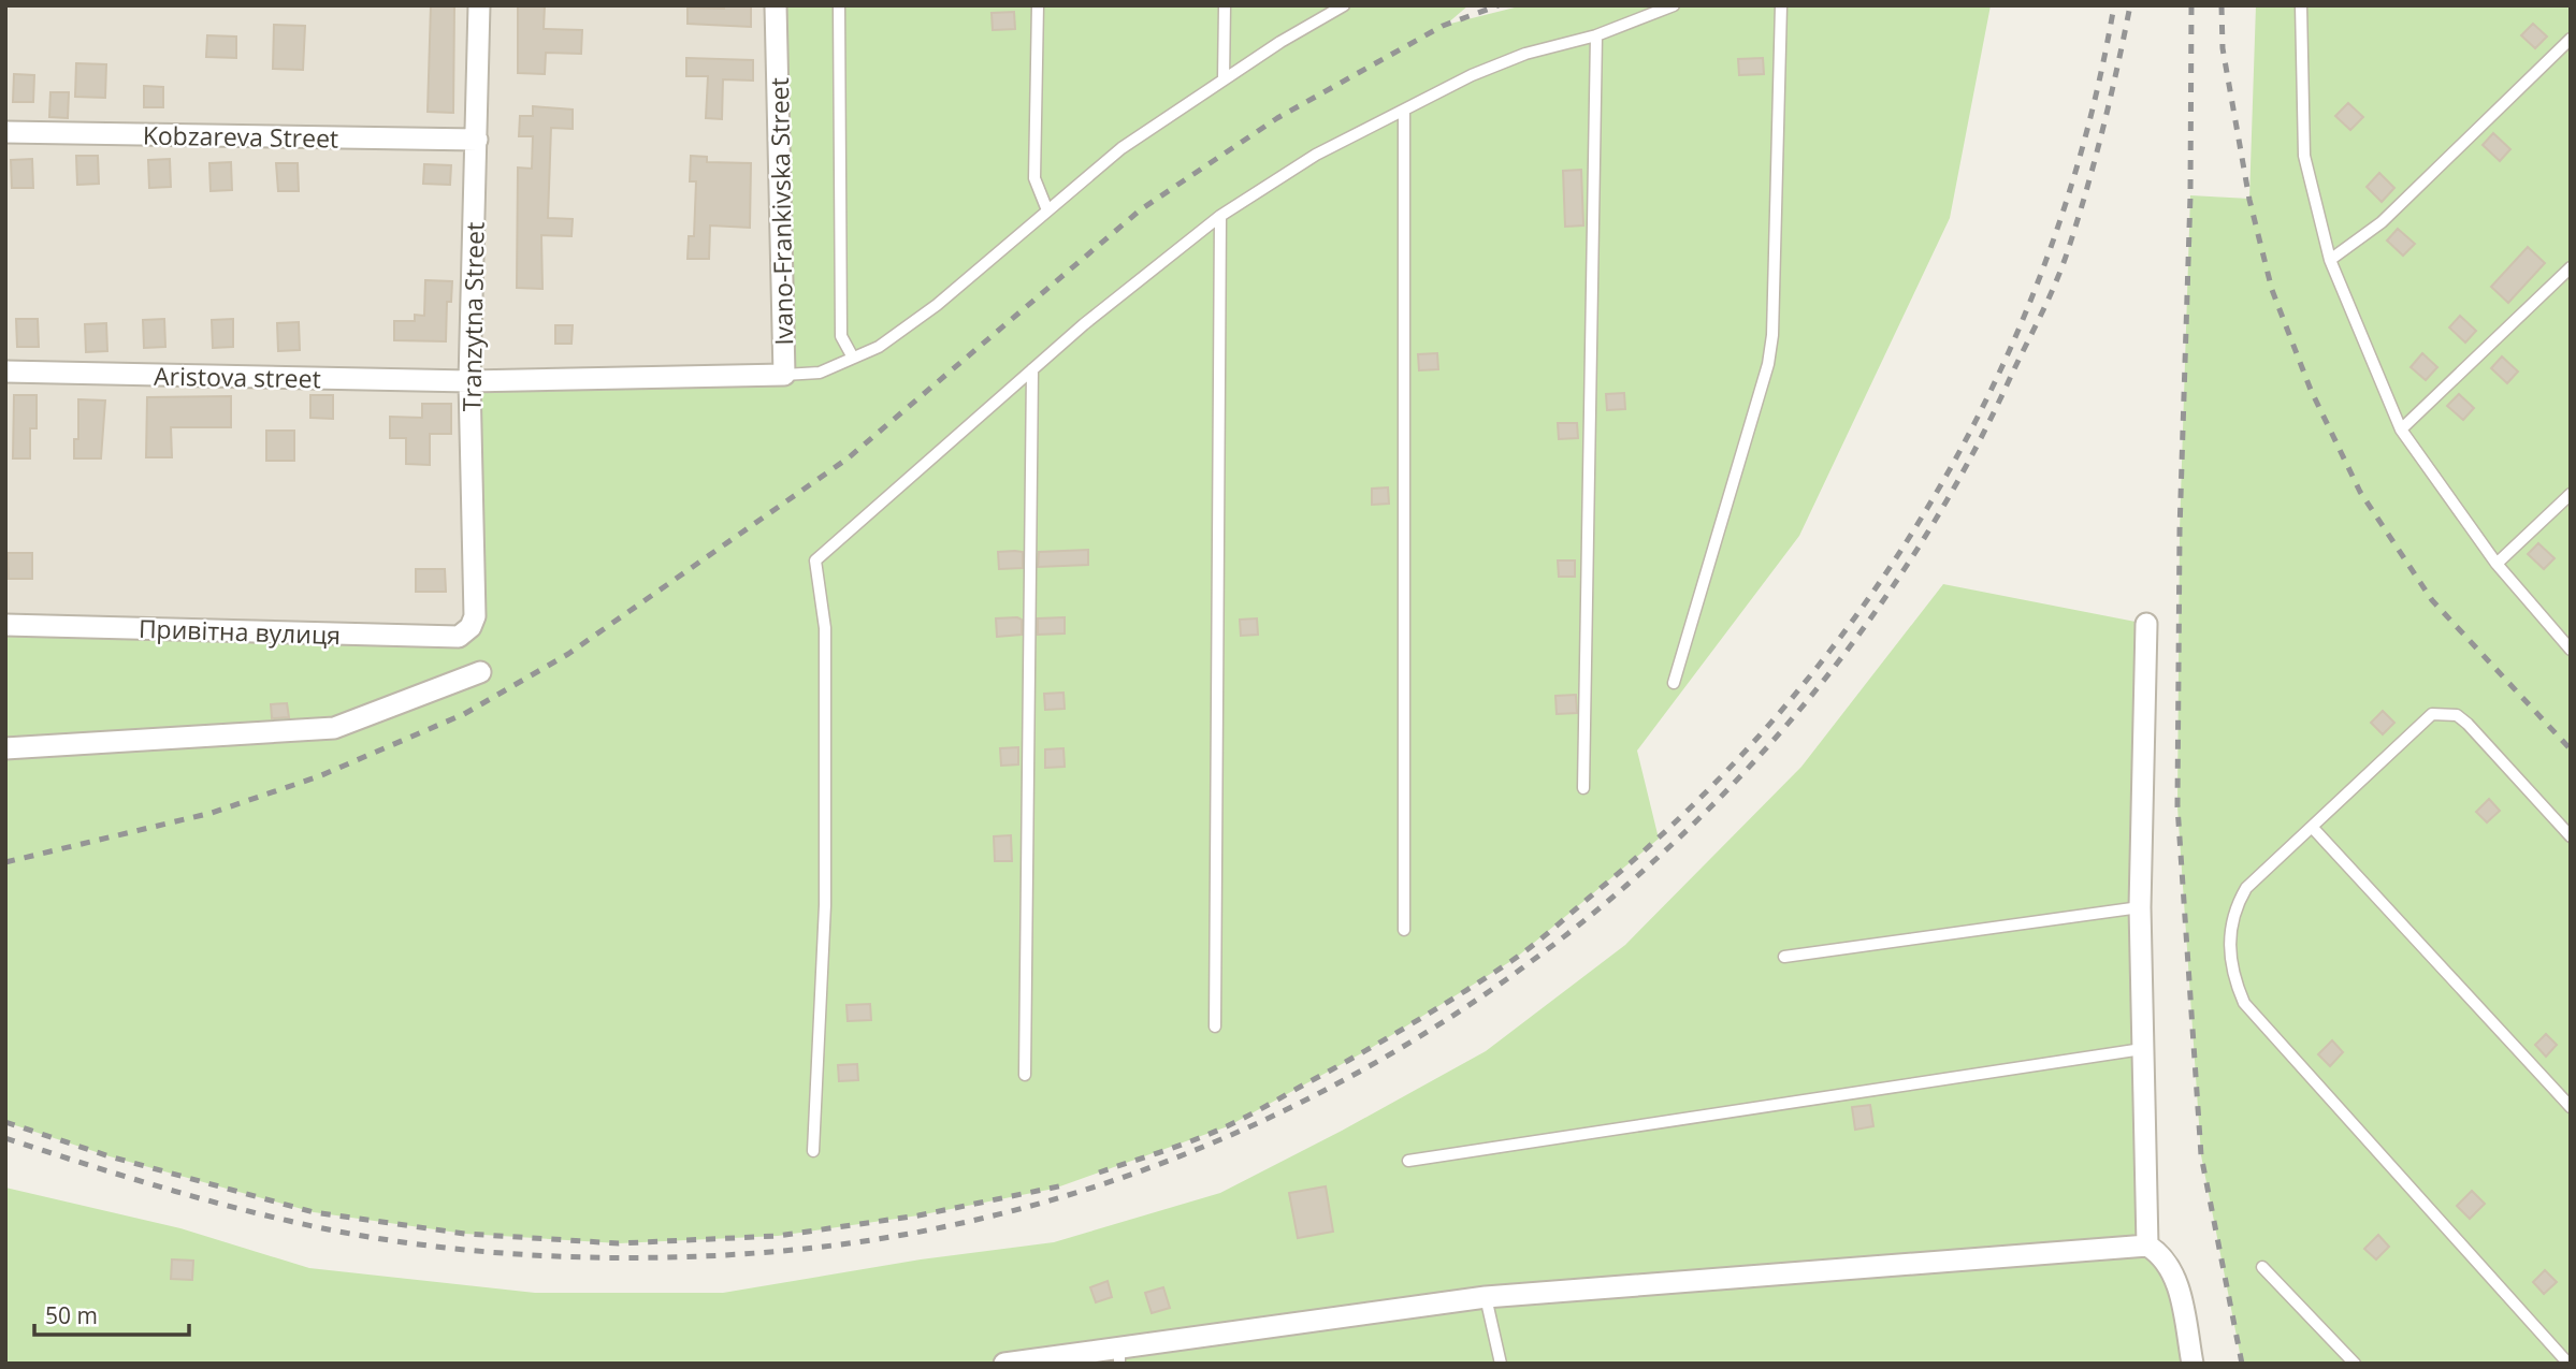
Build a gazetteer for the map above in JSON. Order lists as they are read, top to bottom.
{
  "streets": {
    "street": [
      "Kobzareva Street",
      "Ivano-Frankivska Street",
      "Tranzytna Street",
      "Aristova street",
      "Привітна вулиця"
    ]
  },
  "crossings": [
    ["Kobzareva Street", "Tranzytna Street"],
    ["Ivano-Frankivska Street", "Tranzytna Street"],
    ["Ivano-Frankivska Street", "Aristova street"],
    ["Tranzytna Street", "Aristova street"],
    ["Tranzytna Street", "Привітна вулиця"]
  ],
  "scale_bar": "50 m"
}
